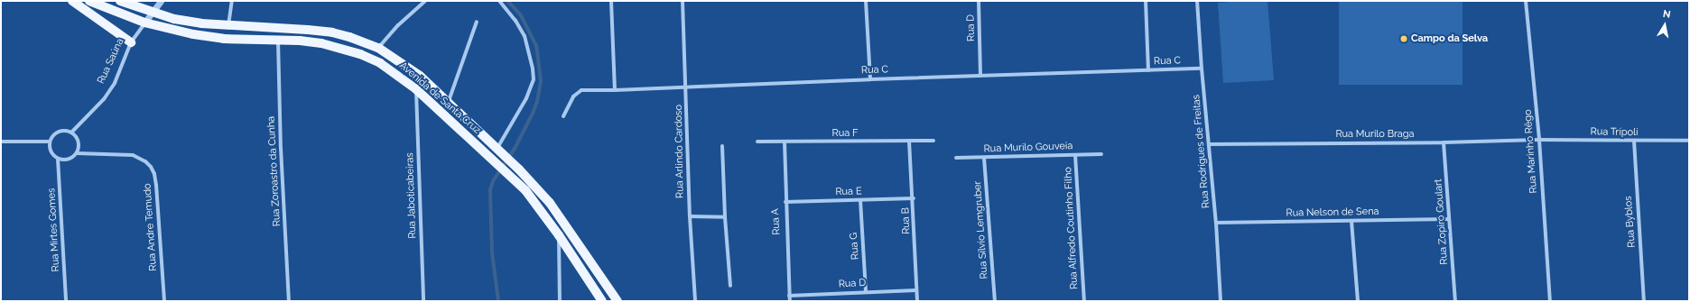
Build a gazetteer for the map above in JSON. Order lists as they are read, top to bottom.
{
  "streets": {
    "main road": ["Avenida de Santa Cruz"],
    "street": [
      "Rua D",
      "Rua Saúna",
      "Rua C",
      "Rua Trípoli",
      "Rua F",
      "Rua Murilo Braga",
      "Rua Murilo Gouveia",
      "Rua Arlindo Cardoso",
      "Rua Rodrigues de Freitas",
      "Rua Marinho Rêgo",
      "Rua Zoroastro da Cunha",
      "Rua E",
      "Rua Jaboticabeiras",
      "Rua Nelson de Sena",
      "Rua B",
      "Rua A",
      "Rua Zopiro Goulart",
      "Rua Byblos",
      "Rua Andre Temudo",
      "Rua Alfredo Coutinho Filho",
      "Rua Mirtes Gomes",
      "Rua Sílvio Lemgruber",
      "Rua G"
    ]
  },
  "crossings": [
    ["Rua D", "Rua C"],
    ["Rua D", "Rua B"],
    ["Rua D", "Rua A"],
    ["Rua D", "Rua G"],
    ["Rua Saúna", "Avenida de Santa Cruz"],
    ["Rua Saúna", "Rua Andre Temudo"],
    ["Rua Saúna", "Rua Mirtes Gomes"],
    ["Rua C", "Rua Arlindo Cardoso"],
    ["Rua C", "Rua Rodrigues de Freitas"],
    ["Avenida de Santa Cruz", "Rua Zoroastro da Cunha"],
    ["Avenida de Santa Cruz", "Rua Jaboticabeiras"],
    ["Rua Trípoli", "Rua Murilo Braga"],
    ["Rua Trípoli", "Rua Marinho Rêgo"],
    ["Rua Trípoli", "Rua Byblos"],
    ["Rua F", "Rua B"],
    ["Rua F", "Rua A"],
    ["Rua Murilo Braga", "Rua Rodrigues de Freitas"],
    ["Rua Murilo Braga", "Rua Marinho Rêgo"],
    ["Rua Murilo Braga", "Rua Zopiro Goulart"],
    ["Rua Murilo Gouveia", "Rua Alfredo Coutinho Filho"],
    ["Rua Murilo Gouveia", "Rua Sílvio Lemgruber"],
    ["Rua Rodrigues de Freitas", "Rua Nelson de Sena"],
    ["Rua E", "Rua B"],
    ["Rua E", "Rua A"],
    ["Rua E", "Rua G"],
    ["Rua Nelson de Sena", "Rua Zopiro Goulart"],
    ["Rua Andre Temudo", "Rua Mirtes Gomes"]
  ],
  "places": ["Campo da Selva"],
  "north": "top"
}
